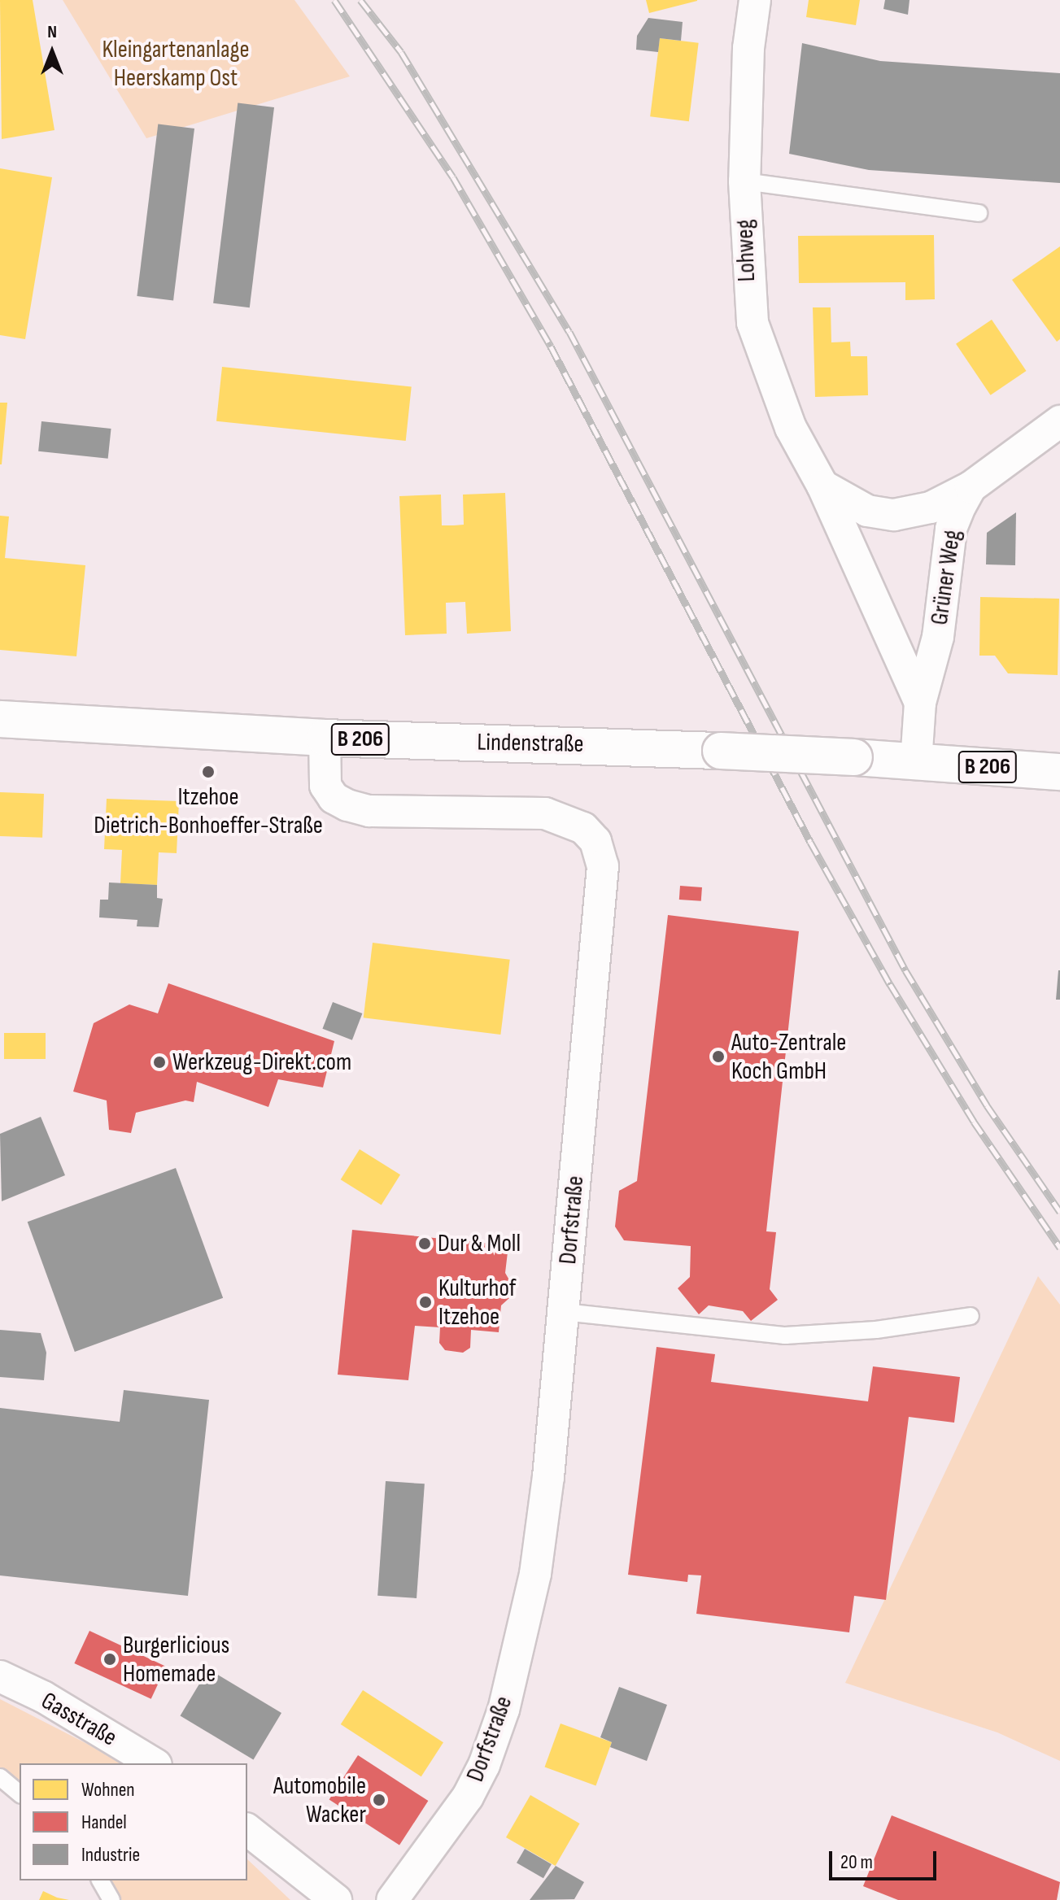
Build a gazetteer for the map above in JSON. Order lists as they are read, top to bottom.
{
  "streets": {
    "main road": ["B 206", "Lindenstraße"],
    "street": [
      "Lohweg",
      "Grüner Weg",
      "Dorfstraße",
      "Gasstraße"
    ]
  },
  "crossings": [
    ["Lohweg", "Grüner Weg"],
    ["Lohweg", "Lindenstraße"],
    ["Lindenstraße", "Dorfstraße"]
  ],
  "parks": ["Kleingartenanlage Heerskamp Ost"],
  "places": [
    "Itzehoe Dietrich-Bonhoeffer-Straße",
    "Auto-Zentrale Koch GmbH",
    "Werkzeug-Direkt.com",
    "Dur & Moll",
    "Kulturhof Itzehoe",
    "Burgerlicious Homemade",
    "Automobile Wacker"
  ],
  "legend": ["Wohnen", "Handel", "Industrie"],
  "scale_bar": "20 m",
  "north": "top"
}
